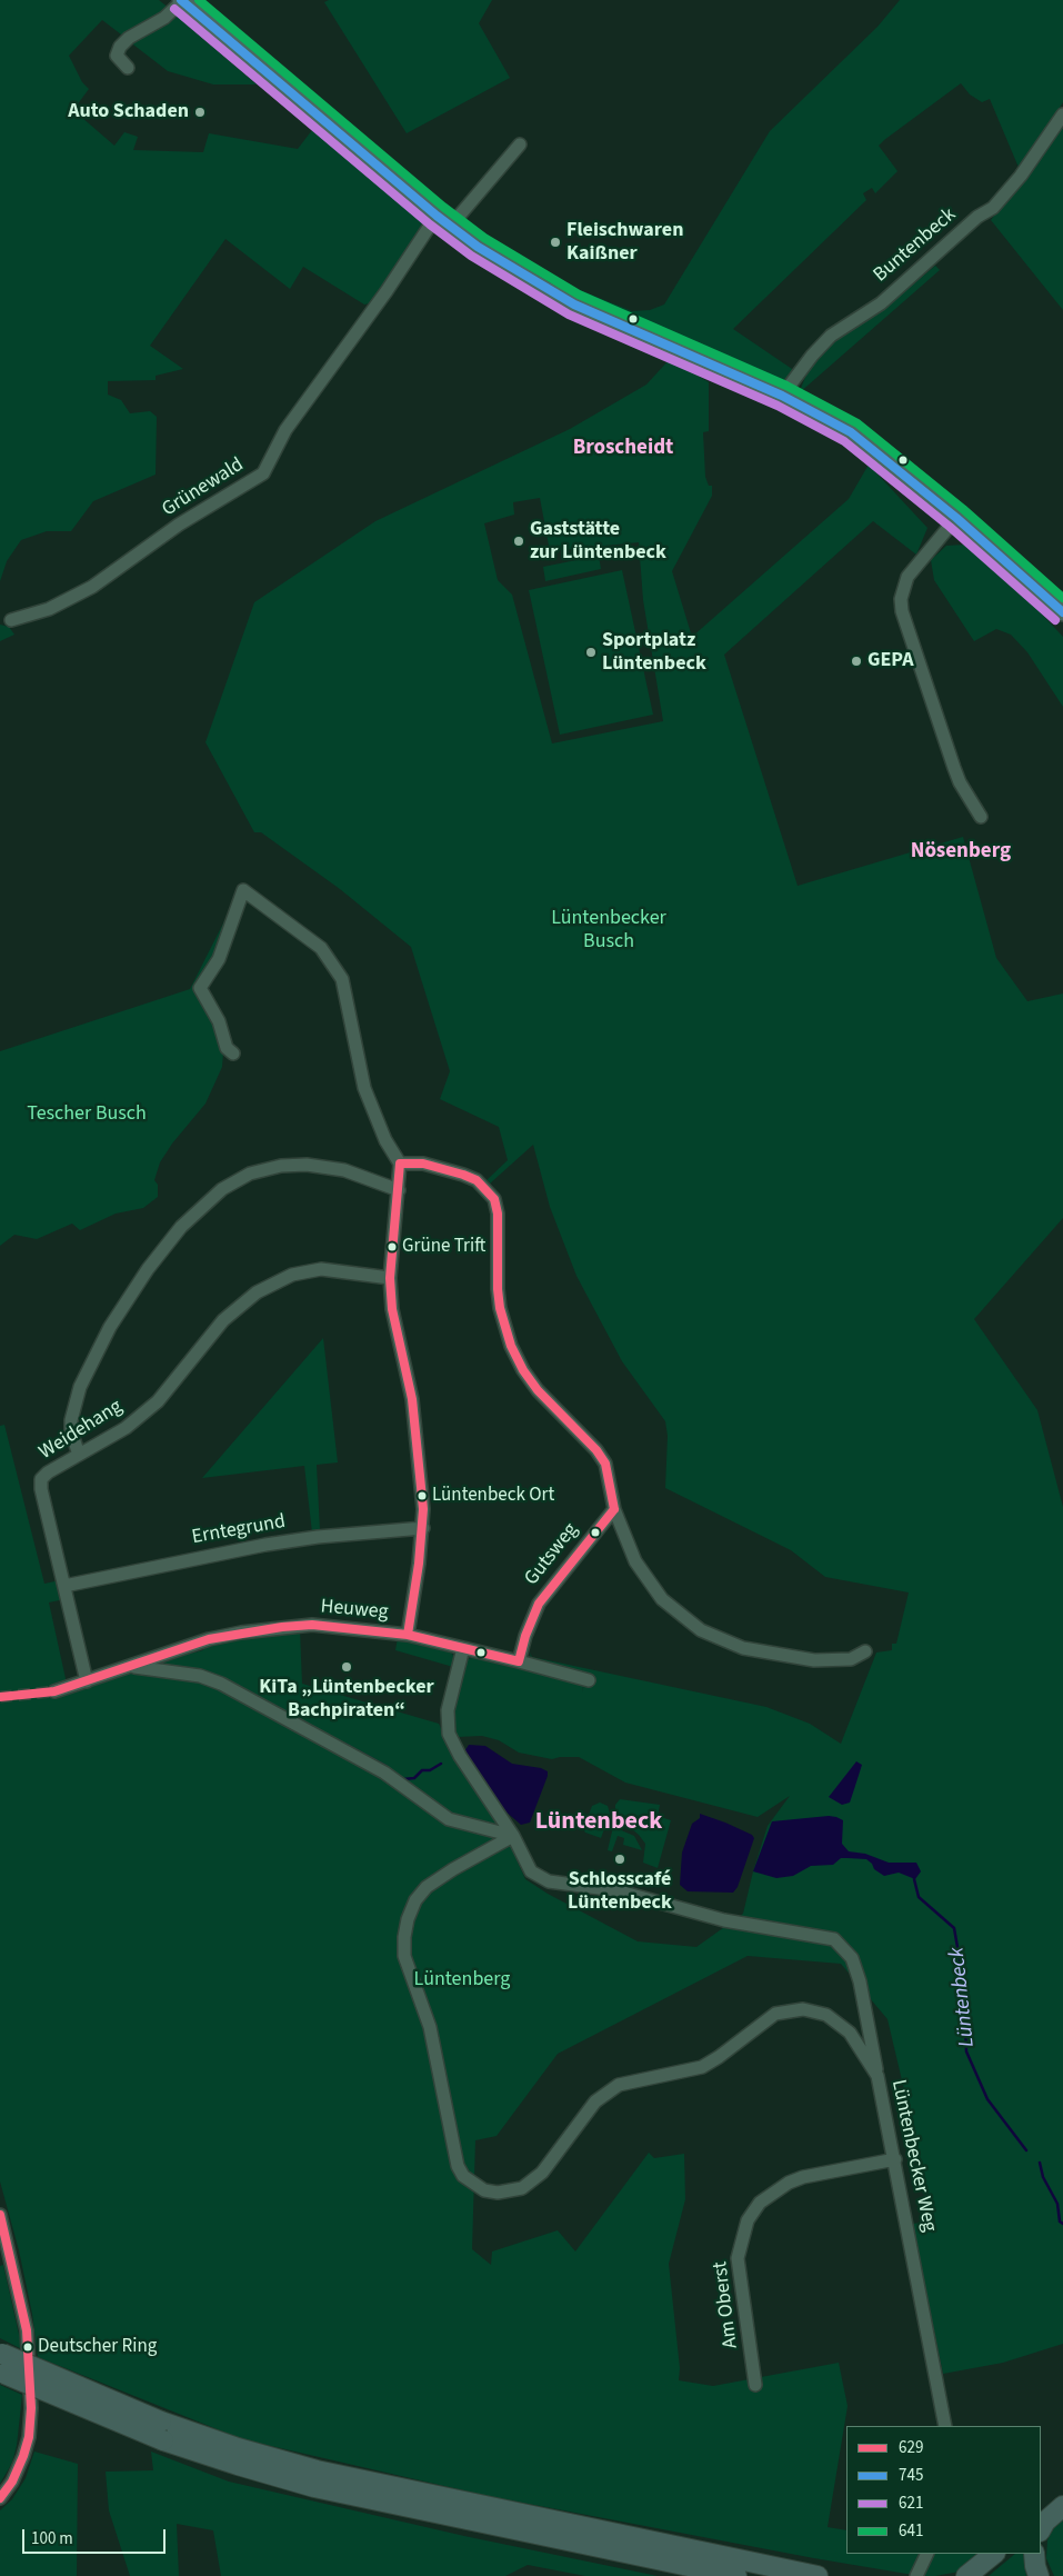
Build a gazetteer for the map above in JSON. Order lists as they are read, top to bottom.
{
  "streets": {
    "street": [
      "Buntenbeck",
      "Grünewald",
      "Weidehang",
      "Erntegrund",
      "Gutsweg",
      "Heuweg",
      "Lüntenbecker Weg",
      "Am Oberst"
    ]
  },
  "crossings": [
    ["Weidehang", "Erntegrund"],
    ["Weidehang", "Heuweg"],
    ["Gutsweg", "Heuweg"],
    ["Lüntenbecker Weg", "Am Oberst"]
  ],
  "districts": ["Broscheidt", "Nösenberg", "Lüntenbeck"],
  "water": ["Lüntenbeck"],
  "parks": ["Lüntenbecker Busch", "Tescher Busch", "Lüntenberg"],
  "places": [
    "Auto Schaden",
    "Fleischwaren Kaißner",
    "Gaststätte zur Lüntenbeck",
    "Sportplatz Lüntenbeck",
    "GEPA",
    "Grüne Trift",
    "Lüntenbeck Ort",
    "KiTa „Lüntenbecker Bachpiraten“",
    "Schlosscafé Lüntenbeck",
    "Deutscher Ring"
  ],
  "lines": [
    "transit line 745",
    "transit line 641",
    "transit line 621",
    "transit line 629"
  ],
  "legend": [
    "629",
    "745",
    "621",
    "641"
  ],
  "scale_bar": "100 m"
}
